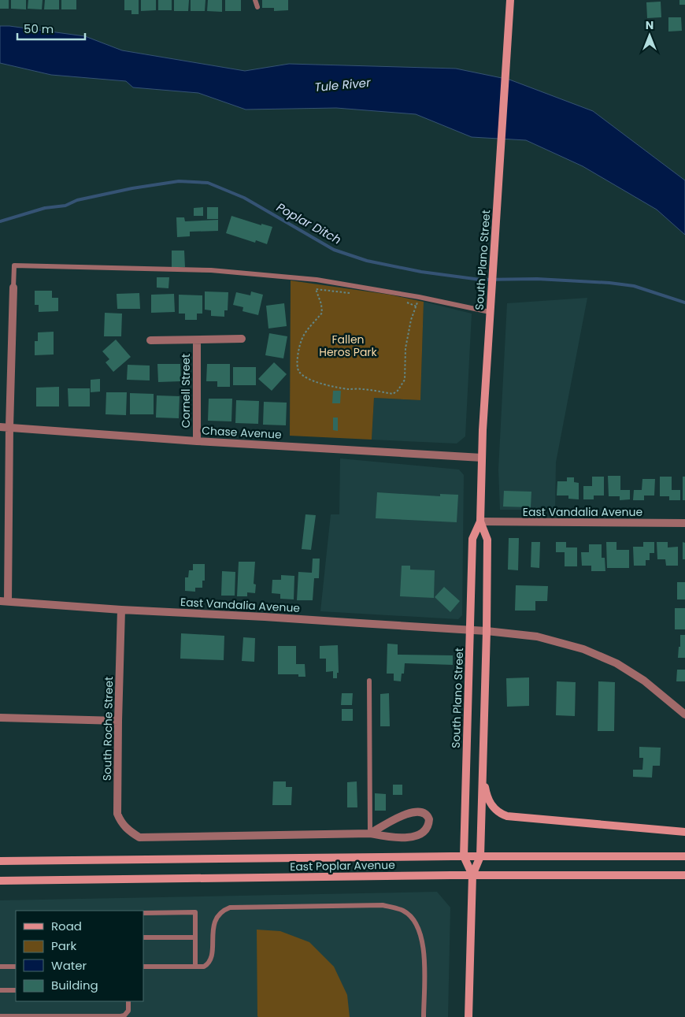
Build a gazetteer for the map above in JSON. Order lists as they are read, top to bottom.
{
  "streets": {
    "main road": ["South Plano Street", "East Poplar Avenue"],
    "street": [
      "Cornell Street",
      "Chase Avenue",
      "East Vandalia Avenue",
      "South Roche Street"
    ]
  },
  "crossings": [
    ["South Plano Street", "Chase Avenue"],
    ["South Plano Street", "East Vandalia Avenue"],
    ["South Plano Street", "East Poplar Avenue"],
    ["Cornell Street", "Chase Avenue"],
    ["East Vandalia Avenue", "South Roche Street"]
  ],
  "water": ["Tule River", "Poplar Ditch"],
  "parks": ["Fallen Heros Park"],
  "legend": [
    "Road",
    "Park",
    "Water",
    "Building"
  ],
  "scale_bar": "50 m",
  "north": "top"
}
